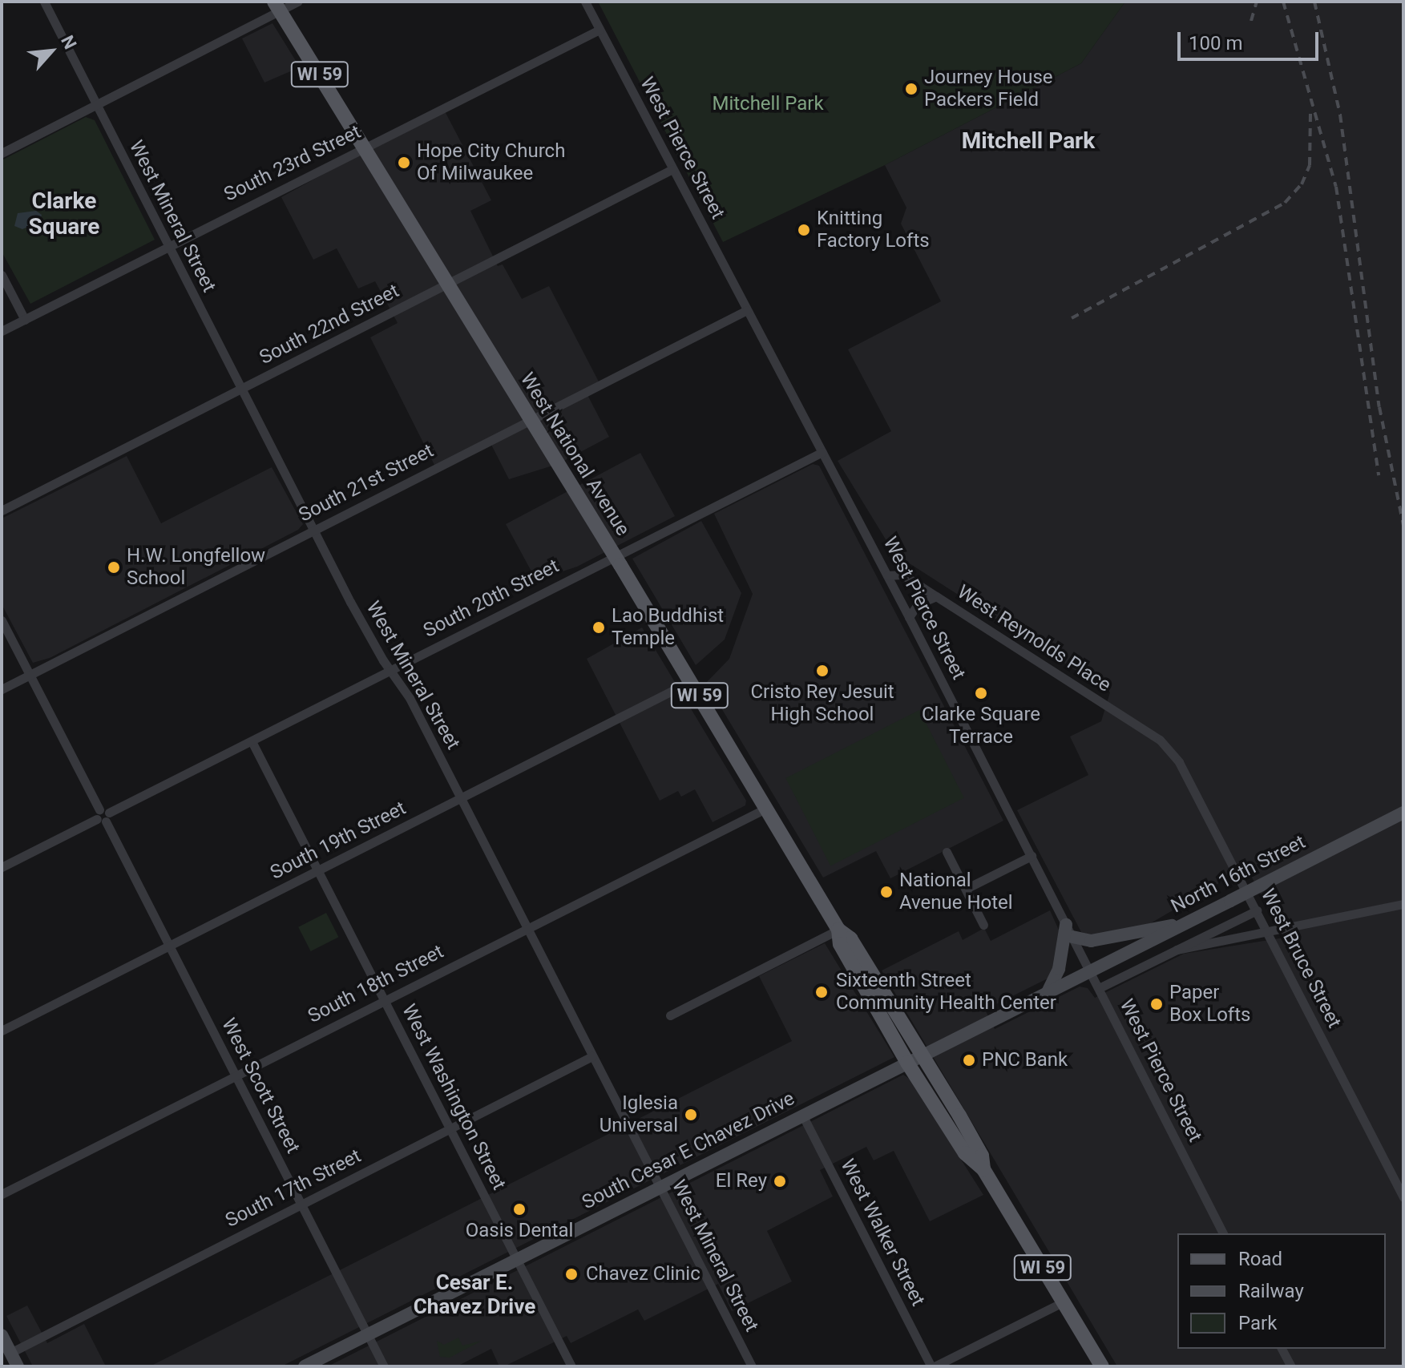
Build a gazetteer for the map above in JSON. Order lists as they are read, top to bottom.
{
  "streets": {
    "main road": [
      "WI 59",
      "West National Avenue",
      "North 16th Street",
      "South Cesar E Chavez Drive"
    ],
    "street": [
      "West Pierce Street",
      "South 23rd Street",
      "West Mineral Street",
      "South 22nd Street",
      "South 21st Street",
      "South 20th Street",
      "West Reynolds Place",
      "South 19th Street",
      "West Bruce Street",
      "South 18th Street",
      "West Scott Street",
      "West Washington Street",
      "South 17th Street",
      "West Walker Street"
    ]
  },
  "crossings": [
    ["West Pierce Street", "South 23rd Street"],
    ["West Pierce Street", "South 22nd Street"],
    ["West Pierce Street", "South 21st Street"],
    ["West Pierce Street", "South 20th Street"],
    ["West Pierce Street", "West Reynolds Place"],
    ["West Pierce Street", "North 16th Street"],
    ["West Pierce Street", "South Cesar E Chavez Drive"],
    ["South 23rd Street", "West Mineral Street"],
    ["South 23rd Street", "West National Avenue"],
    ["West Mineral Street", "South 22nd Street"],
    ["West Mineral Street", "South 21st Street"],
    ["West Mineral Street", "South 20th Street"],
    ["West Mineral Street", "South 19th Street"],
    ["West Mineral Street", "South 18th Street"],
    ["West Mineral Street", "South Cesar E Chavez Drive"],
    ["West Mineral Street", "South 17th Street"],
    ["South 22nd Street", "West National Avenue"],
    ["West National Avenue", "South 21st Street"],
    ["West National Avenue", "South 20th Street"],
    ["West National Avenue", "South 19th Street"],
    ["West National Avenue", "South 18th Street"],
    ["West National Avenue", "South Cesar E Chavez Drive"],
    ["South 21st Street", "West Scott Street"],
    ["South 20th Street", "West Scott Street"],
    ["South 20th Street", "West Washington Street"],
    ["West Reynolds Place", "West Bruce Street"],
    ["South 19th Street", "West Scott Street"],
    ["South 19th Street", "West Washington Street"],
    ["North 16th Street", "South Cesar E Chavez Drive"],
    ["South 18th Street", "West Scott Street"],
    ["South 18th Street", "West Washington Street"],
    ["West Scott Street", "South Cesar E Chavez Drive"],
    ["West Scott Street", "South 17th Street"],
    ["West Washington Street", "South Cesar E Chavez Drive"],
    ["West Washington Street", "South 17th Street"],
    ["South Cesar E Chavez Drive", "West Walker Street"]
  ],
  "districts": ["Mitchell Park", "Clarke Square", "Cesar E. Chavez Drive"],
  "parks": ["Mitchell Park"],
  "places": [
    "Journey House Packers Field",
    "Hope City Church Of Milwaukee",
    "Knitting Factory Lofts",
    "H.W. Longfellow School",
    "Lao Buddhist Temple",
    "Cristo Rey Jesuit High School",
    "Clarke Square Terrace",
    "National Avenue Hotel",
    "Sixteenth Street Community Health Center",
    "Paper Box Lofts",
    "PNC Bank",
    "Iglesia Universal",
    "El Rey",
    "Oasis Dental",
    "Chavez Clinic"
  ],
  "legend": ["Road", "Railway", "Park"],
  "scale_bar": "100 m",
  "north": "top right"
}
